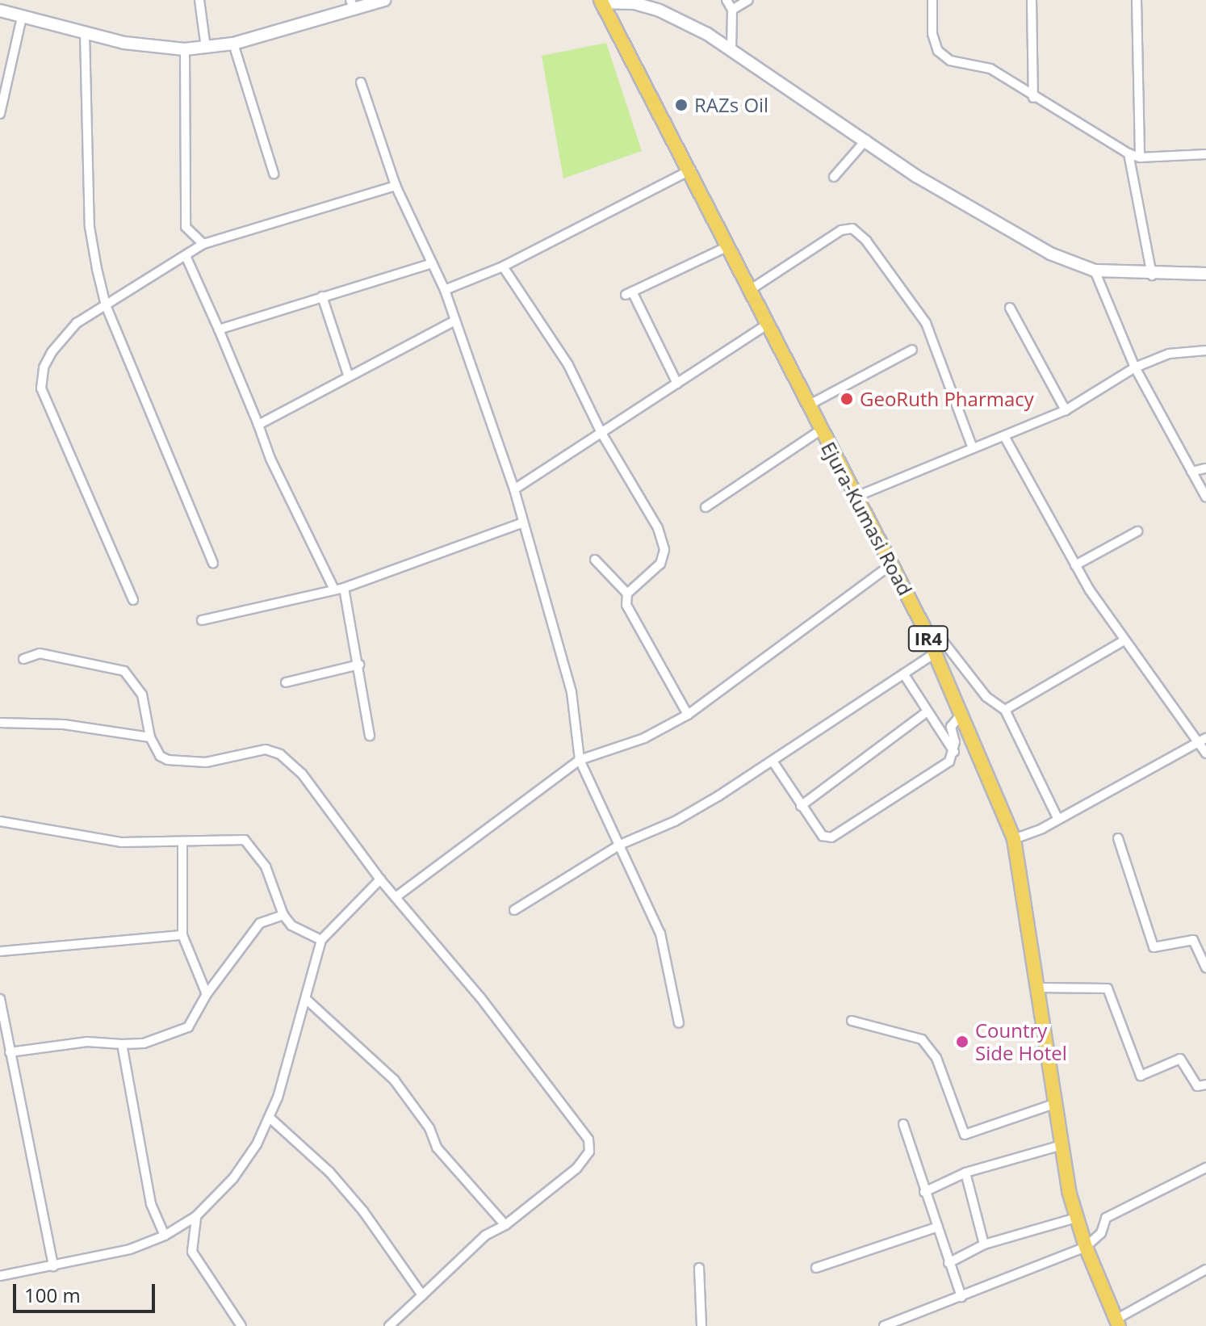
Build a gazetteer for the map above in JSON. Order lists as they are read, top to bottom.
{
  "streets": {
    "main road": ["Ejura-Kumasi Road", "IR4"]
  },
  "places": ["RAZs Oil", "GeoRuth Pharmacy", "Country Side Hotel"],
  "scale_bar": "100 m"
}
